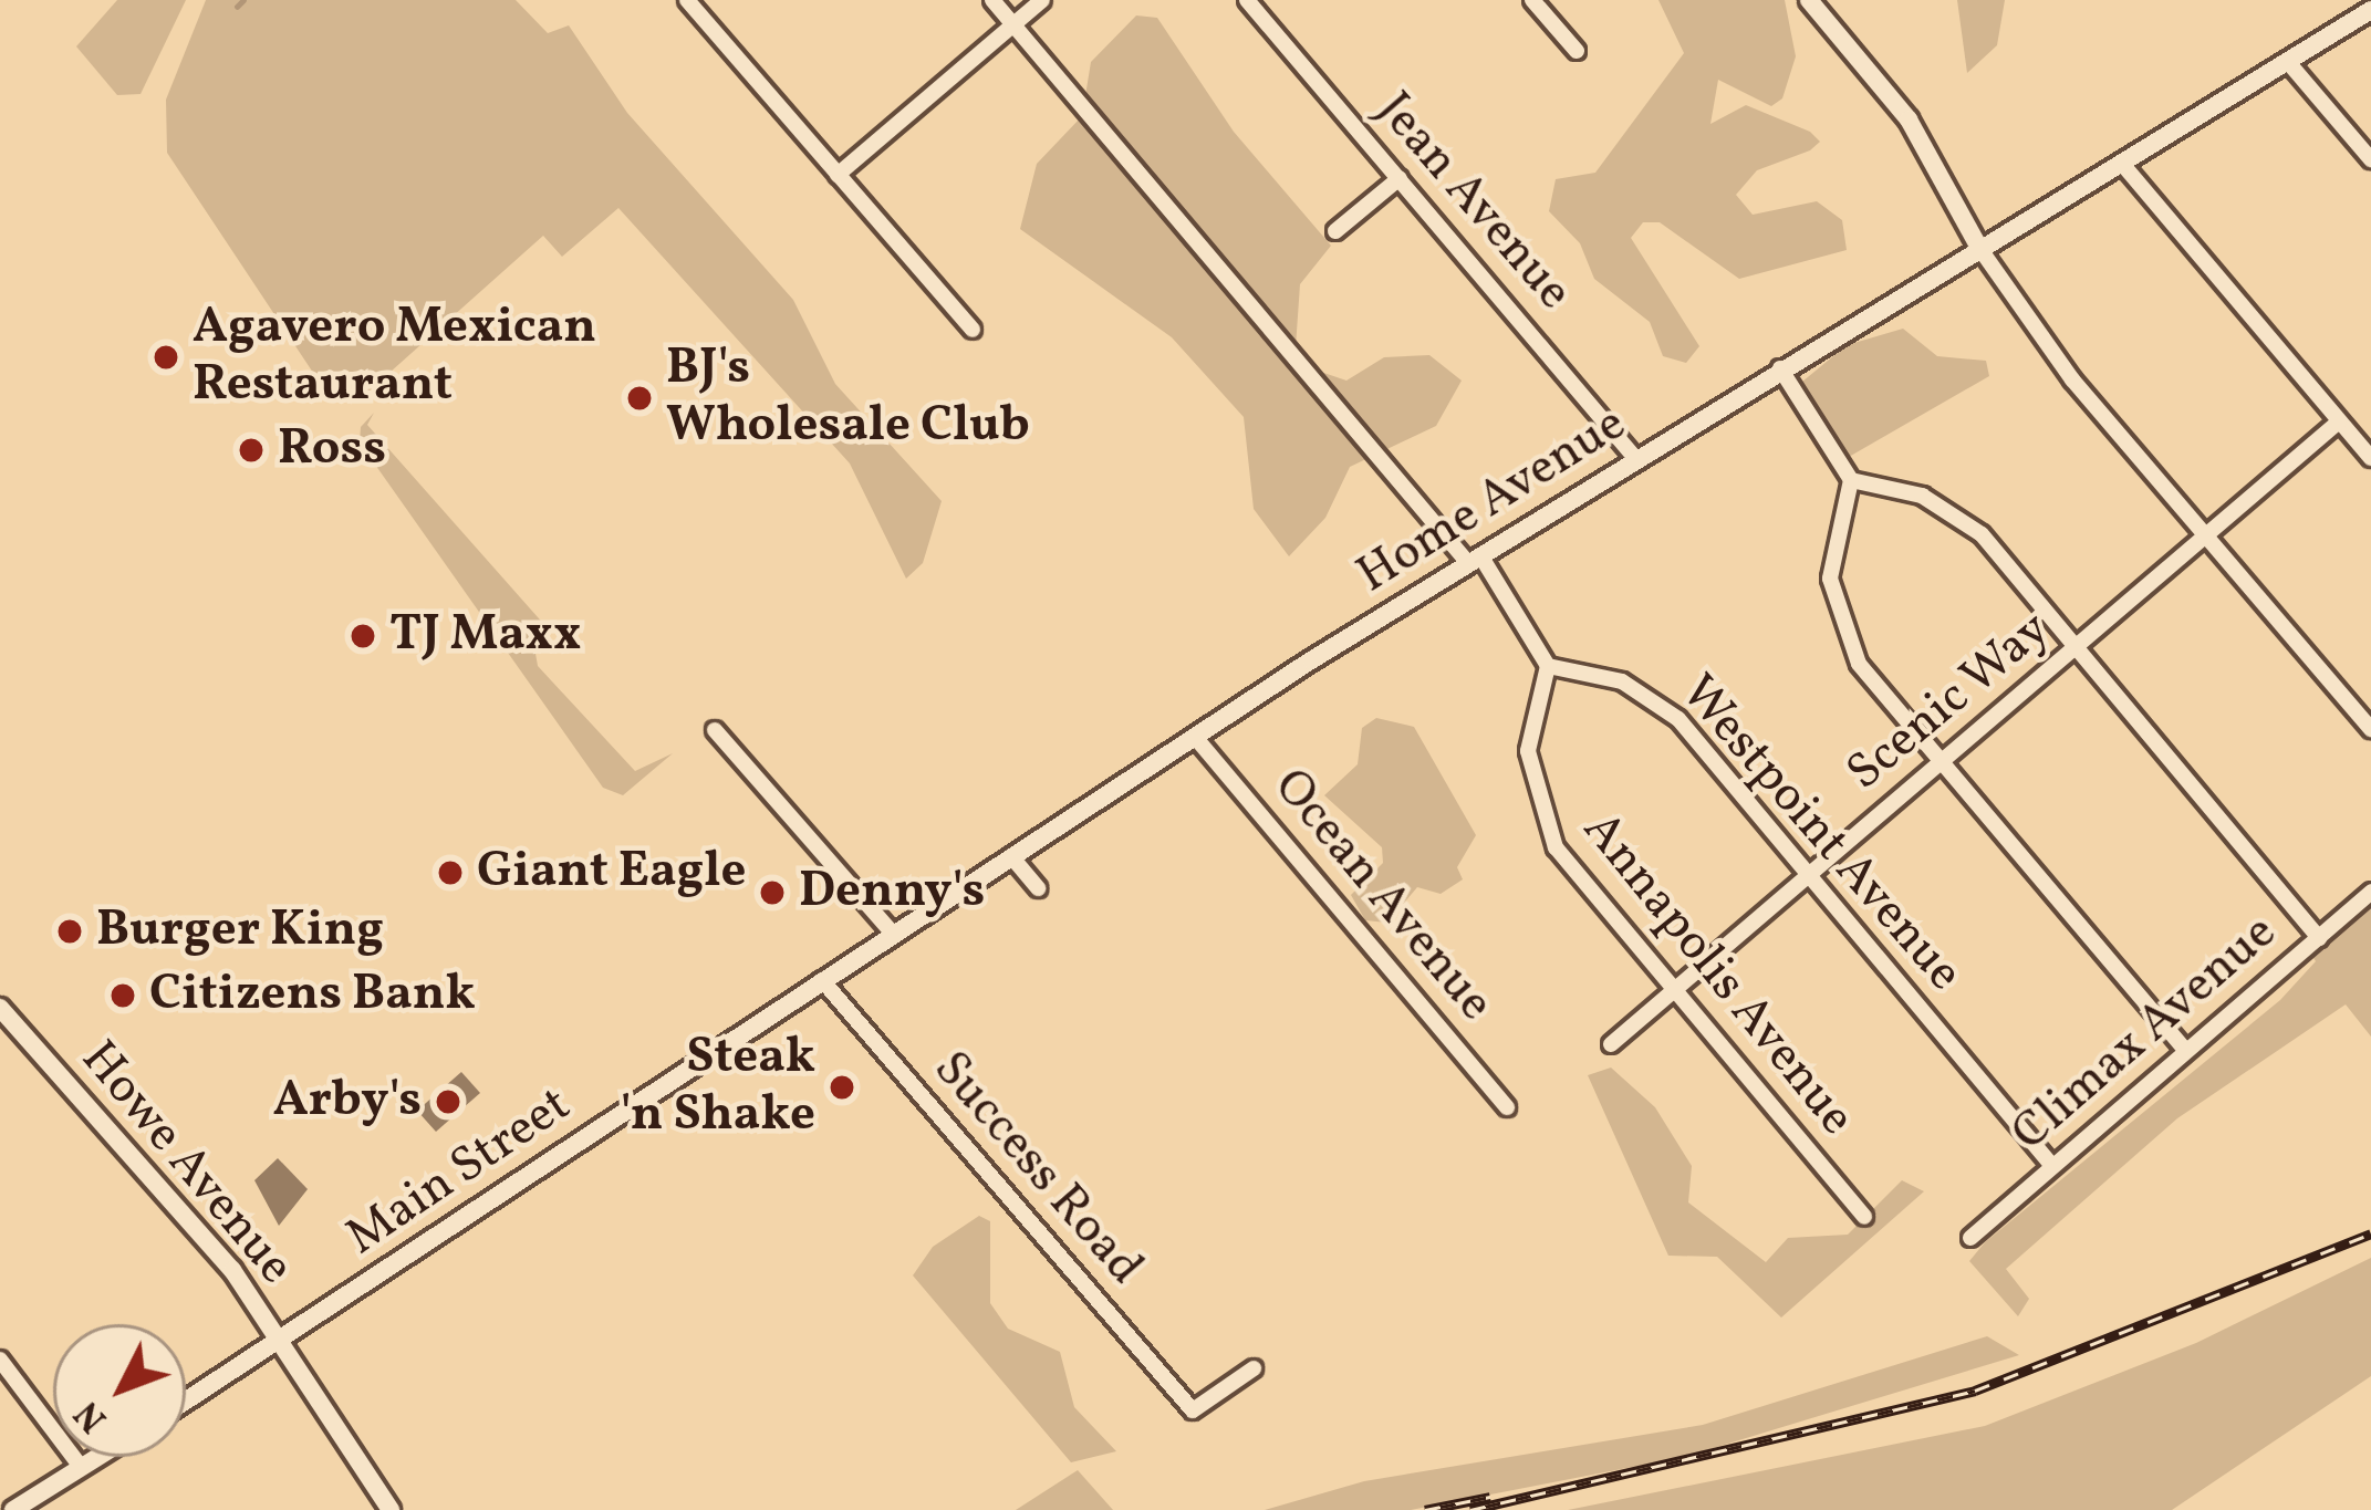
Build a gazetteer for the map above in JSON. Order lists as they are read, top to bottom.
{
  "streets": {
    "street": [
      "Jean Avenue",
      "Home Avenue",
      "Scenic Way",
      "Westpoint Avenue",
      "Ocean Avenue",
      "Annapolis Avenue",
      "Climax Avenue",
      "Howe Avenue",
      "Success Road",
      "Main Street"
    ]
  },
  "crossings": [
    ["Jean Avenue", "Home Avenue"],
    ["Home Avenue", "Ocean Avenue"],
    ["Home Avenue", "Success Road"],
    ["Home Avenue", "Main Street"],
    ["Scenic Way", "Westpoint Avenue"],
    ["Scenic Way", "Annapolis Avenue"],
    ["Westpoint Avenue", "Annapolis Avenue"],
    ["Westpoint Avenue", "Climax Avenue"],
    ["Howe Avenue", "Main Street"]
  ],
  "places": [
    "Agavero Mexican Restaurant",
    "BJ's Wholesale Club",
    "Ross",
    "TJ Maxx",
    "Giant Eagle",
    "Denny's",
    "Burger King",
    "Citizens Bank",
    "Steak 'n Shake",
    "Arby's"
  ],
  "north": "bottom left"
}
